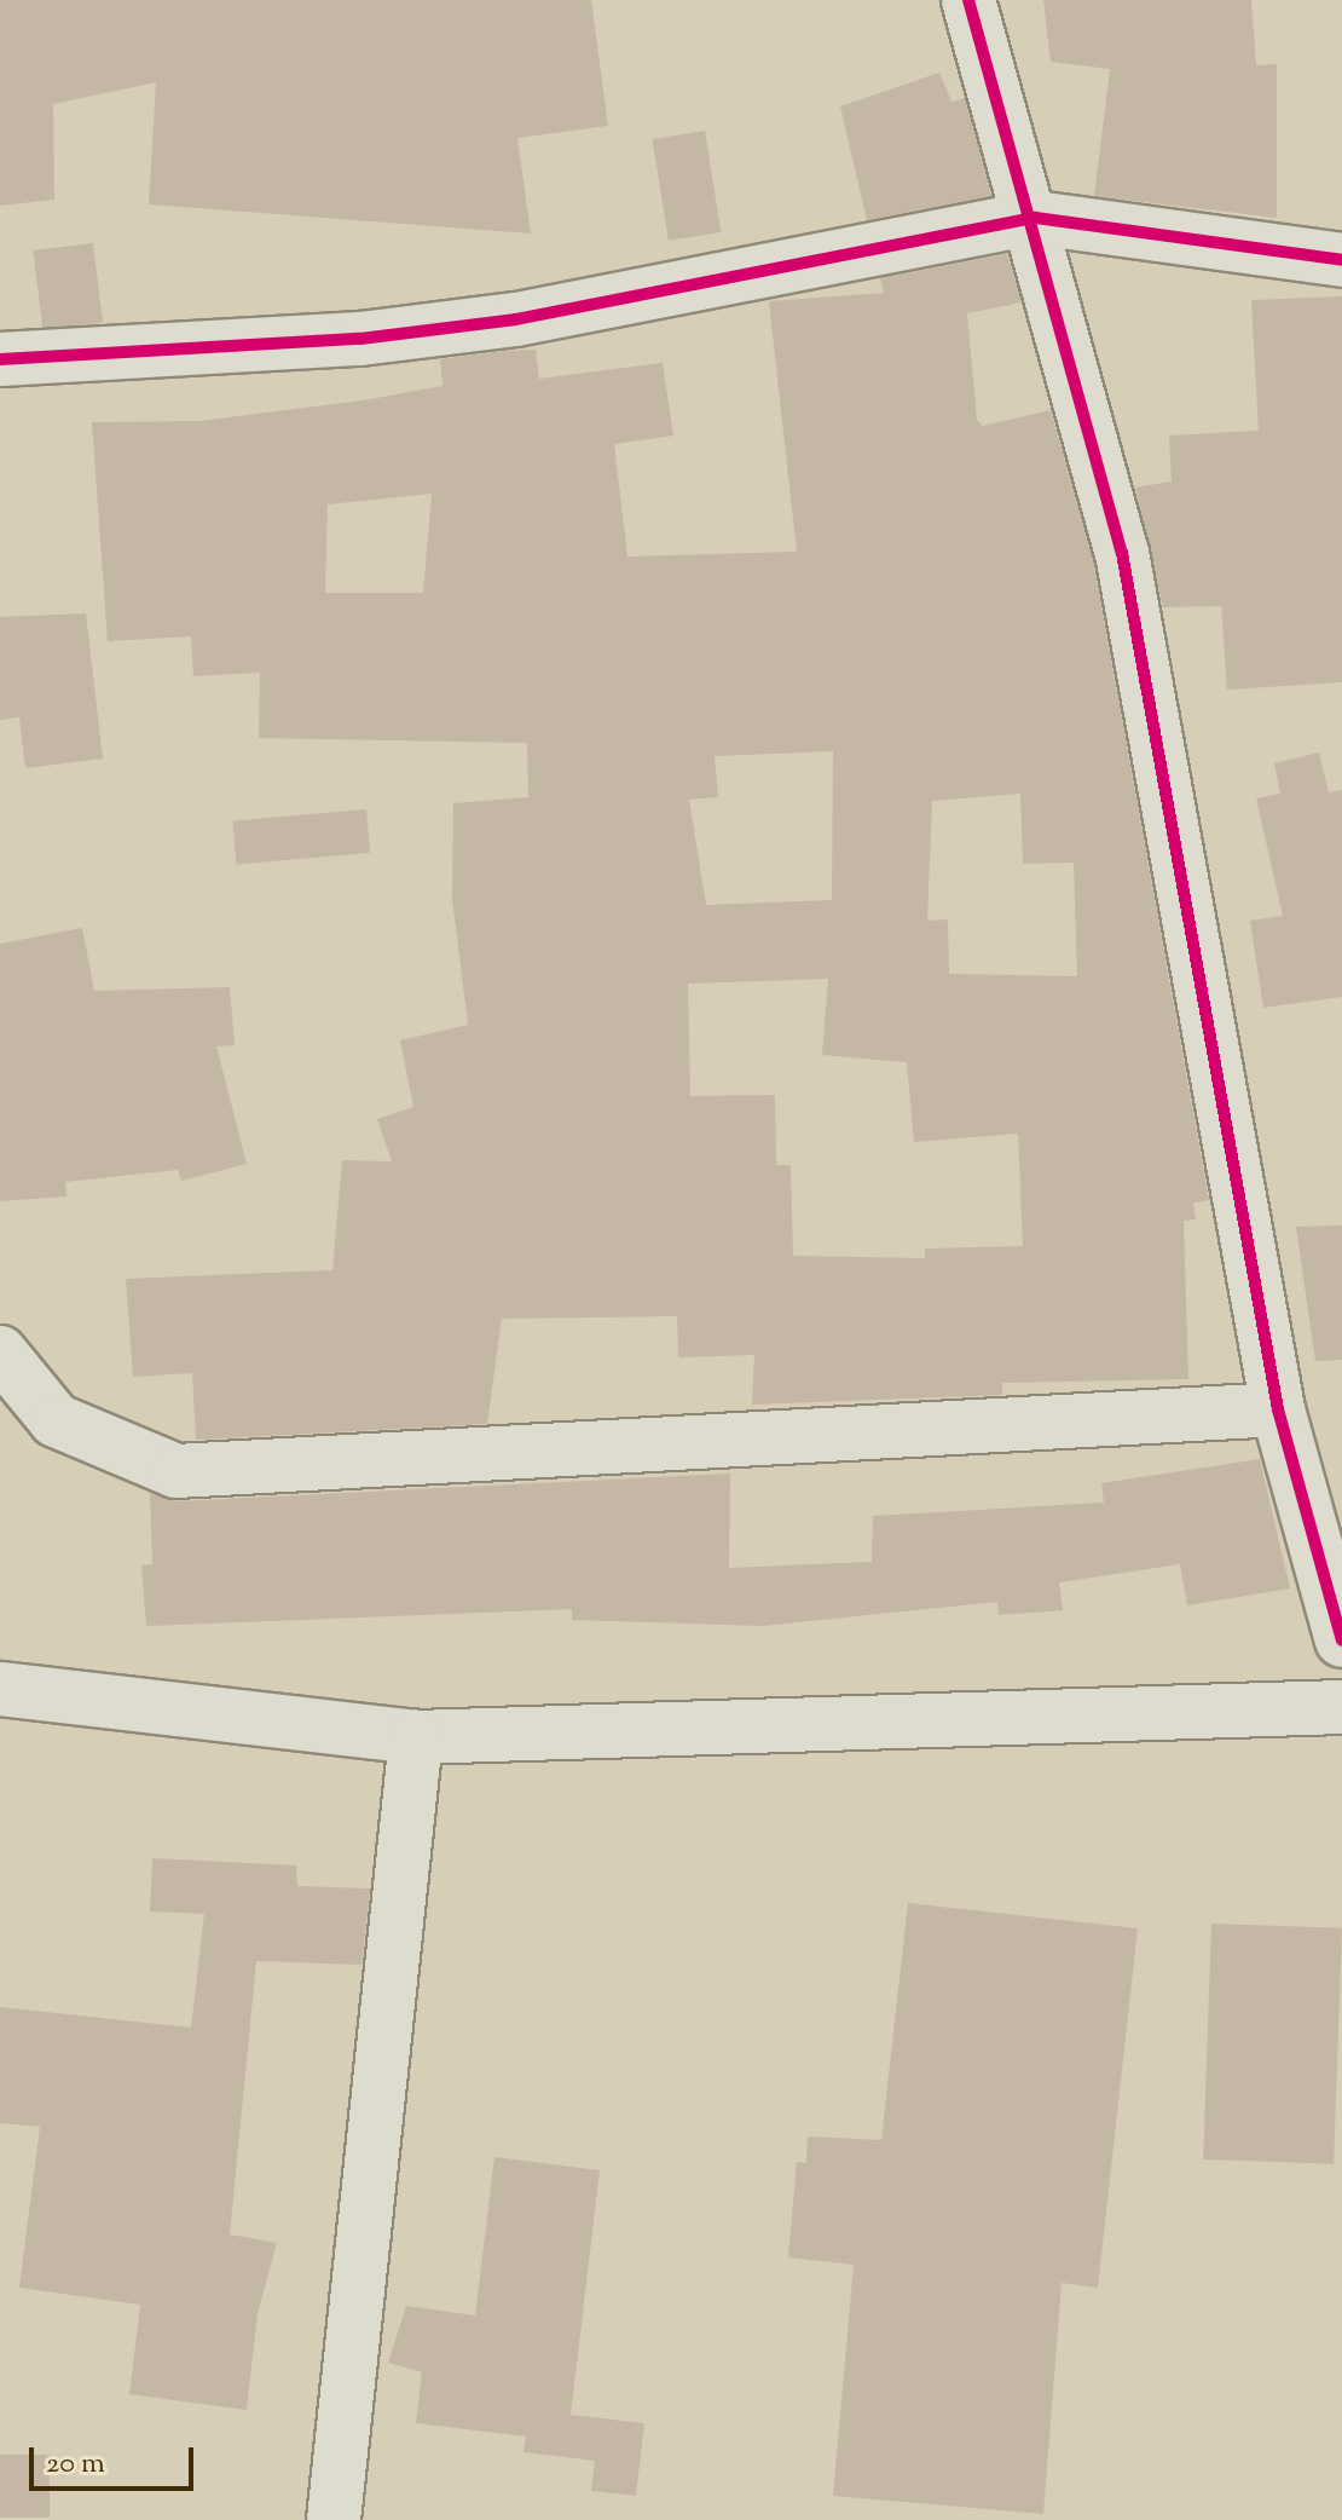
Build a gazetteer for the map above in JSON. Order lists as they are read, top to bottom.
{
  "scale_bar": "20 m"
}
